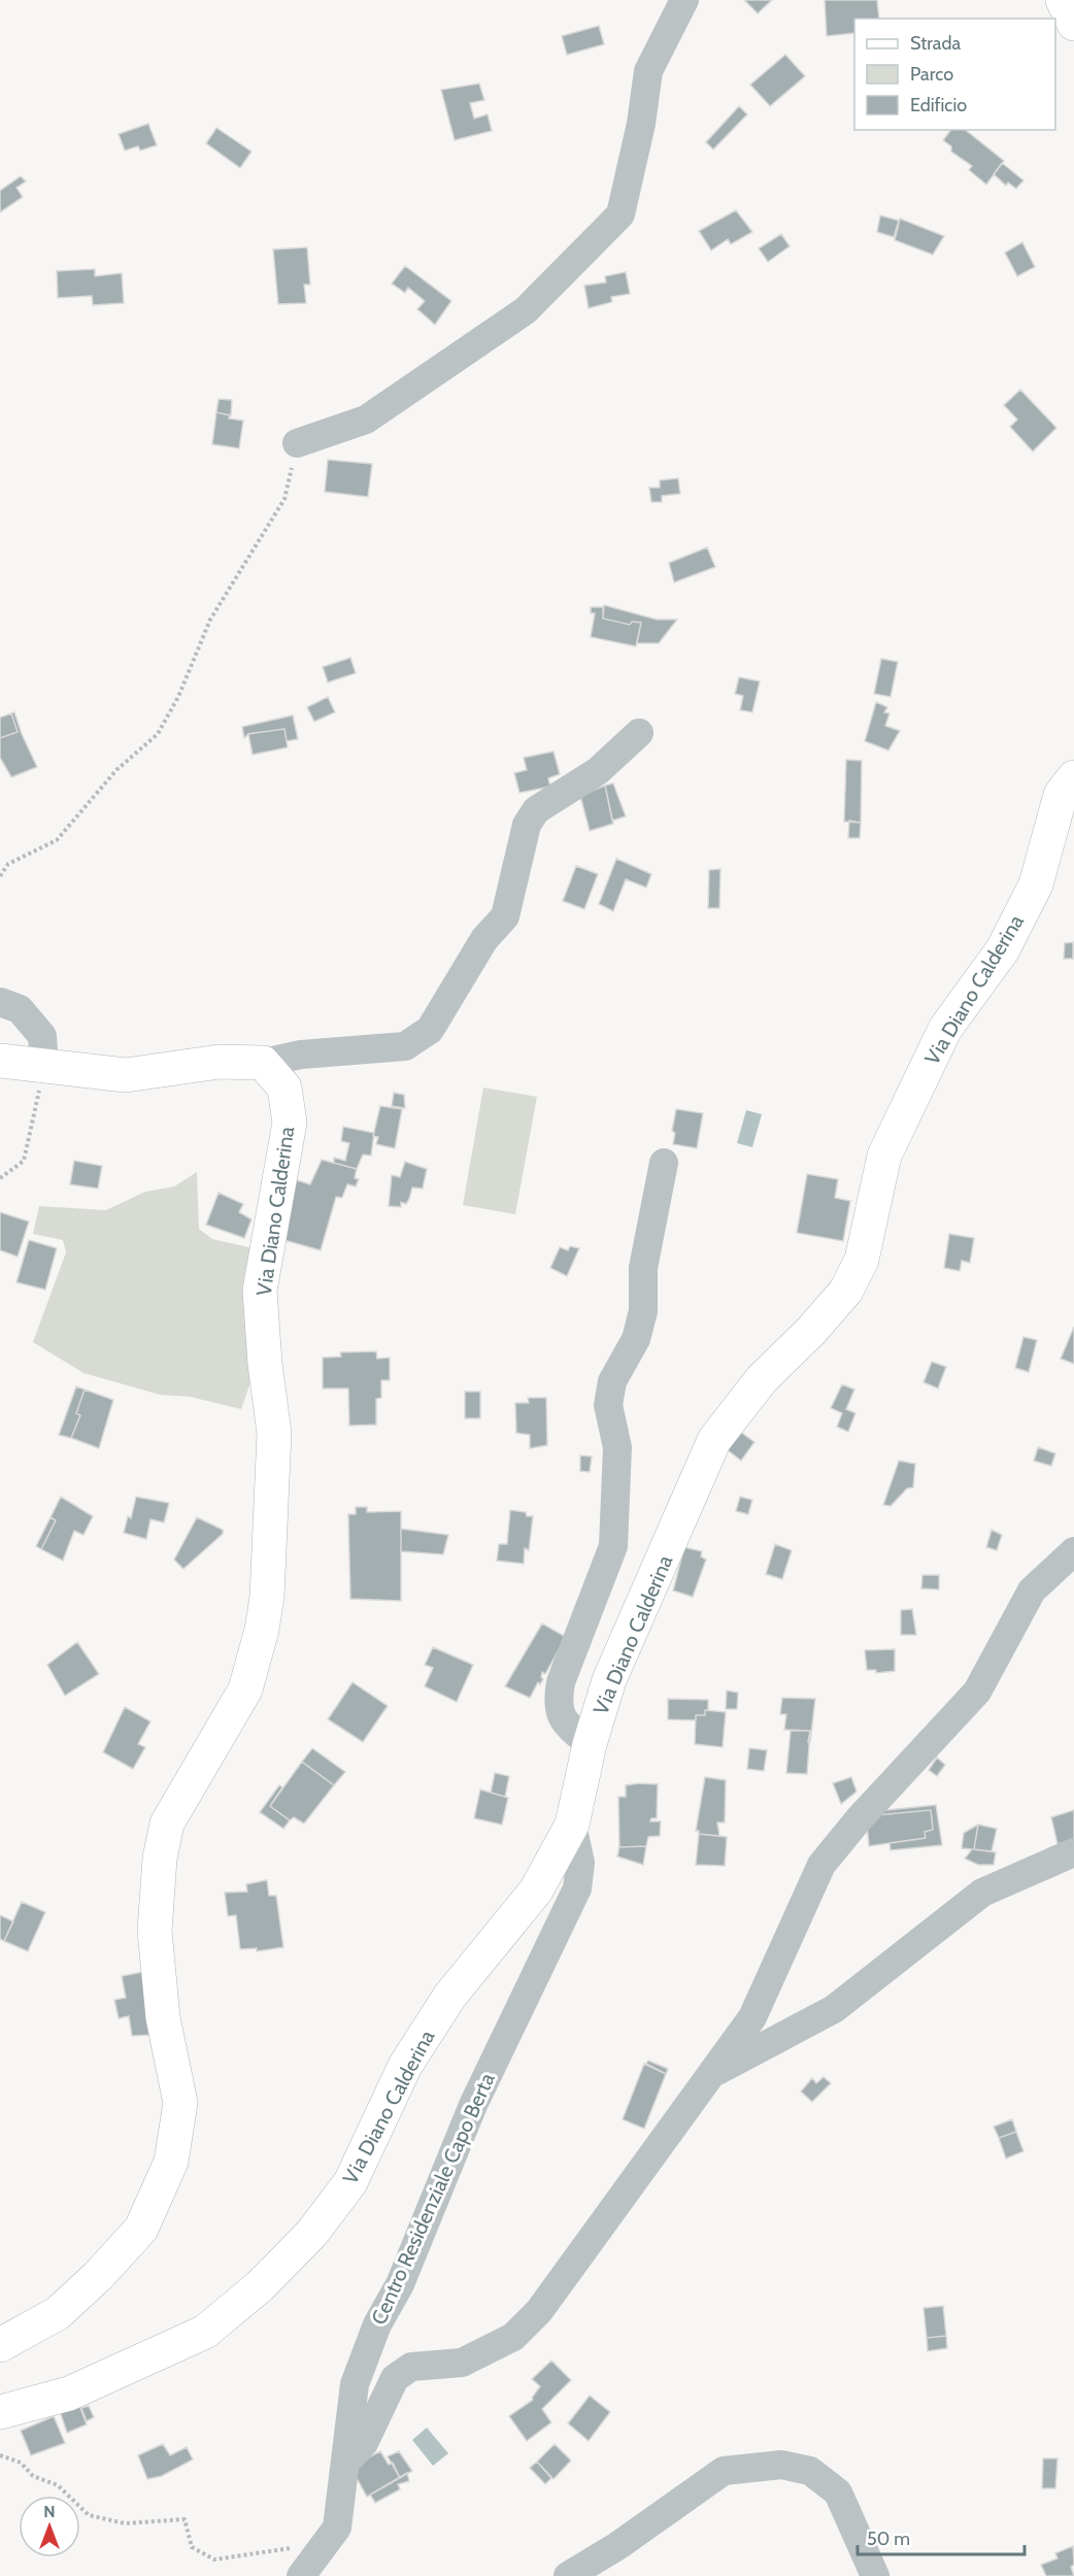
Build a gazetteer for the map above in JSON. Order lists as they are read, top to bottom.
{
  "streets": {
    "main road": ["Via Diano Calderina"],
    "street": ["Centro Residenziale Capo Berta"]
  },
  "crossings": [
    ["Via Diano Calderina", "Centro Residenziale Capo Berta"]
  ],
  "legend": ["Strada", "Parco", "Edificio"],
  "scale_bar": "50 m",
  "north": "top"
}
